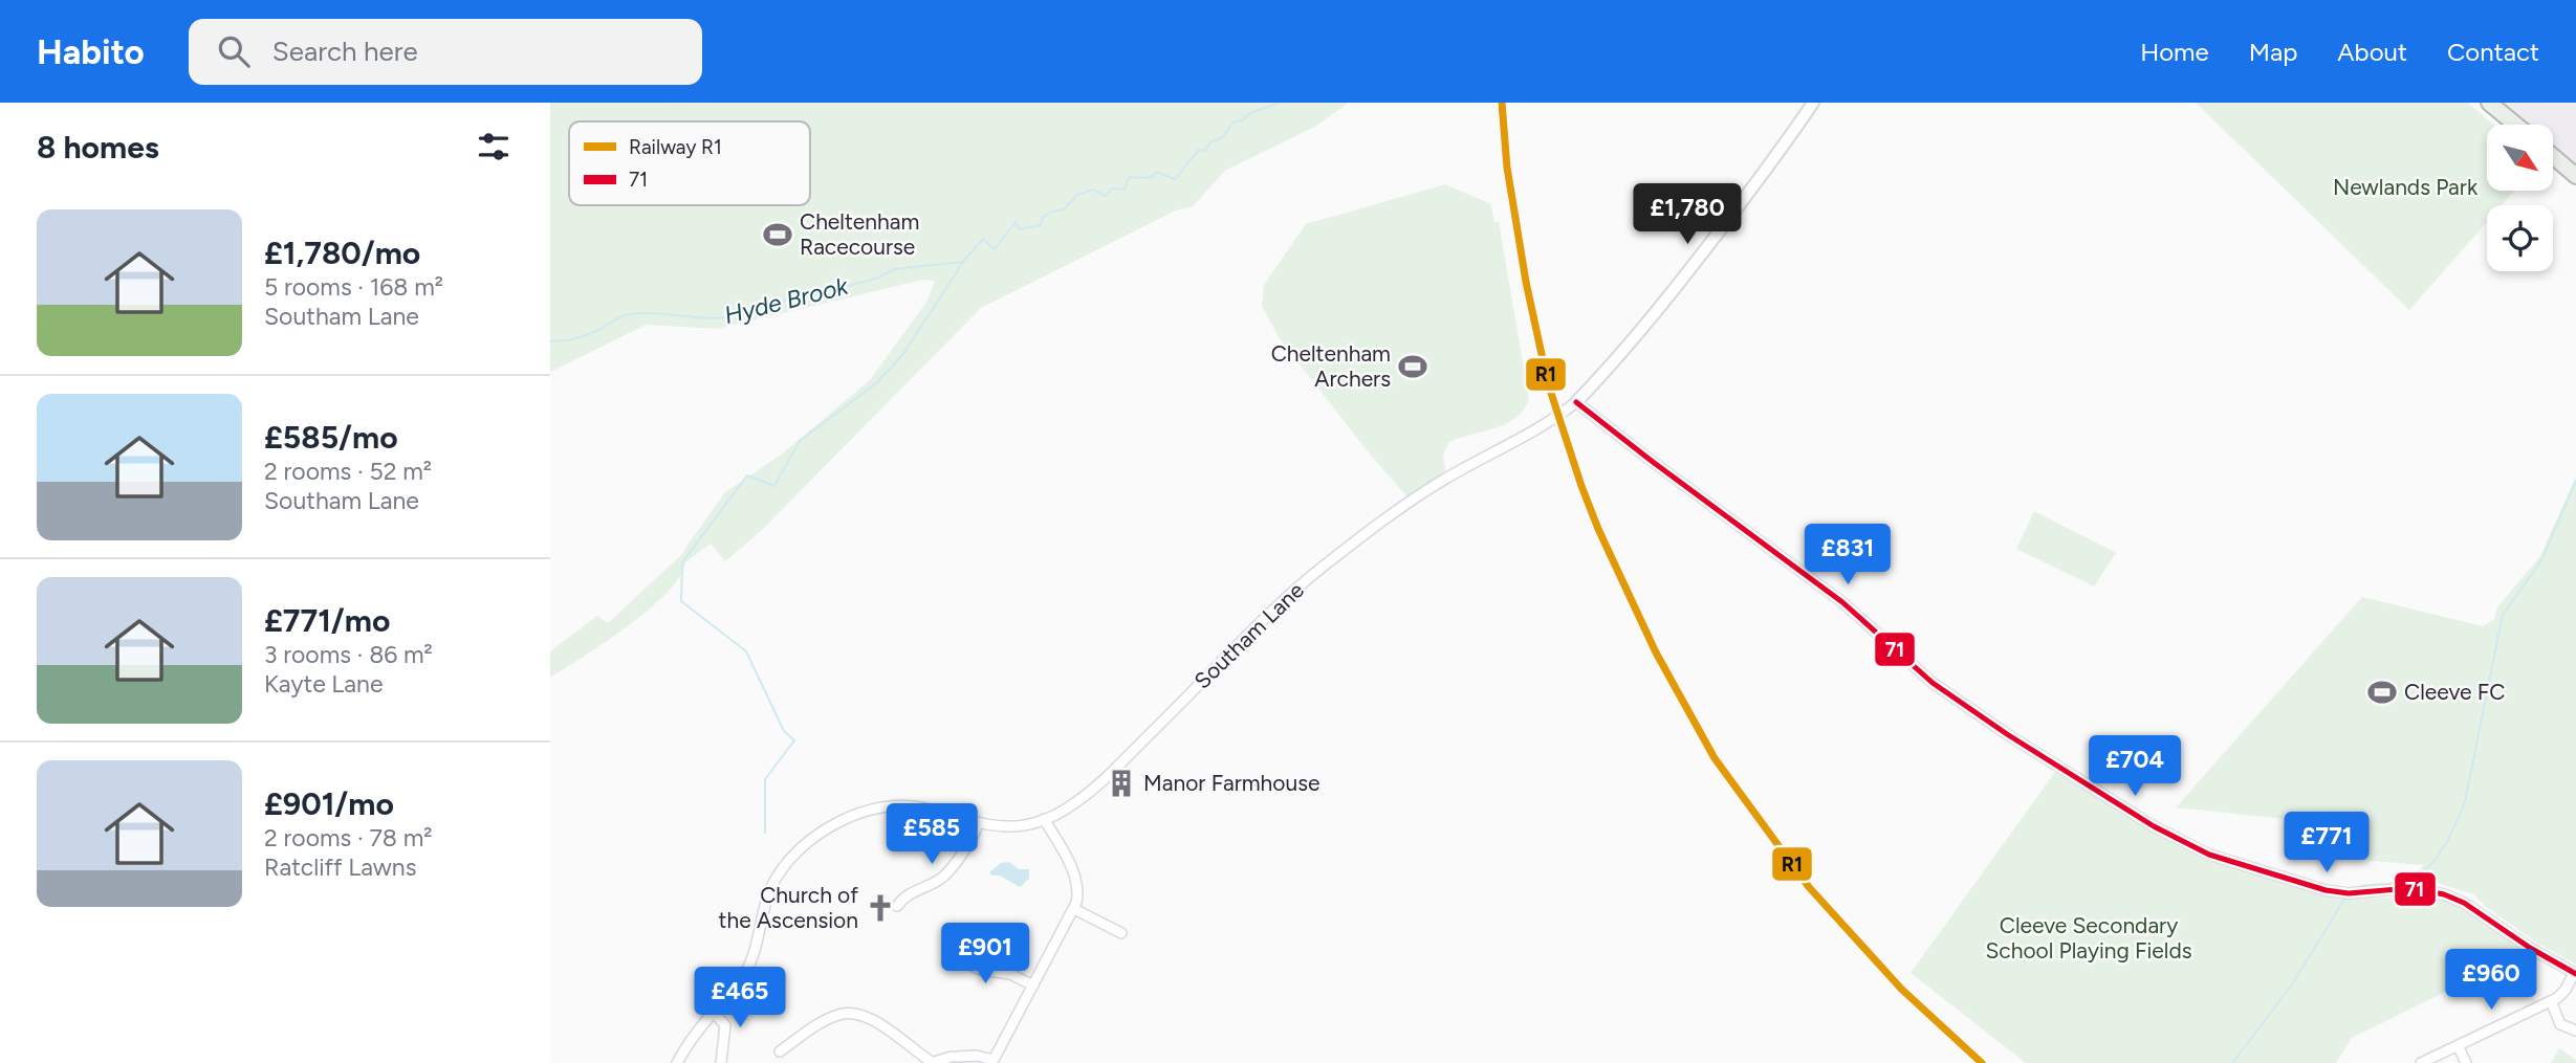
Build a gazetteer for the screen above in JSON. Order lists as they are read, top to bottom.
{
  "streets": {
    "street": ["Southam Lane"]
  },
  "water": ["Hyde Brook"],
  "parks": ["Newlands Park", "Cleeve Secondary School Playing Fields"],
  "places": {
    "sports": ["Cheltenham Racecourse", "Cheltenham Archers", "Cleeve FC"],
    "building": ["Manor Farmhouse"],
    "church": ["Church of the Ascension"]
  },
  "lines": ["rail line R1", "transit line 71"],
  "legend": ["Railway R1", "71"],
  "north": "bottom right",
  "page": {
    "header": "Habito",
    "search": "Search here",
    "nav": [
      "Home",
      "Map",
      "About",
      "Contact"
    ],
    "heading": "8 homes",
    "price": [
      "£1,780",
      "£831",
      "£704",
      "£585",
      "£771",
      "£901",
      "£960",
      "£465"
    ],
    "list": [
      {
        "name": "£1,780/mo",
        "note": "5 rooms · 168 m² · Southam Lane"
      },
      {
        "name": "£585/mo",
        "note": "2 rooms · 52 m² · Southam Lane"
      },
      {
        "name": "£771/mo",
        "note": "3 rooms · 86 m² · Kayte Lane"
      },
      {
        "name": "£901/mo",
        "note": "2 rooms · 78 m² · Ratcliff Lawns"
      }
    ]
  }
}
